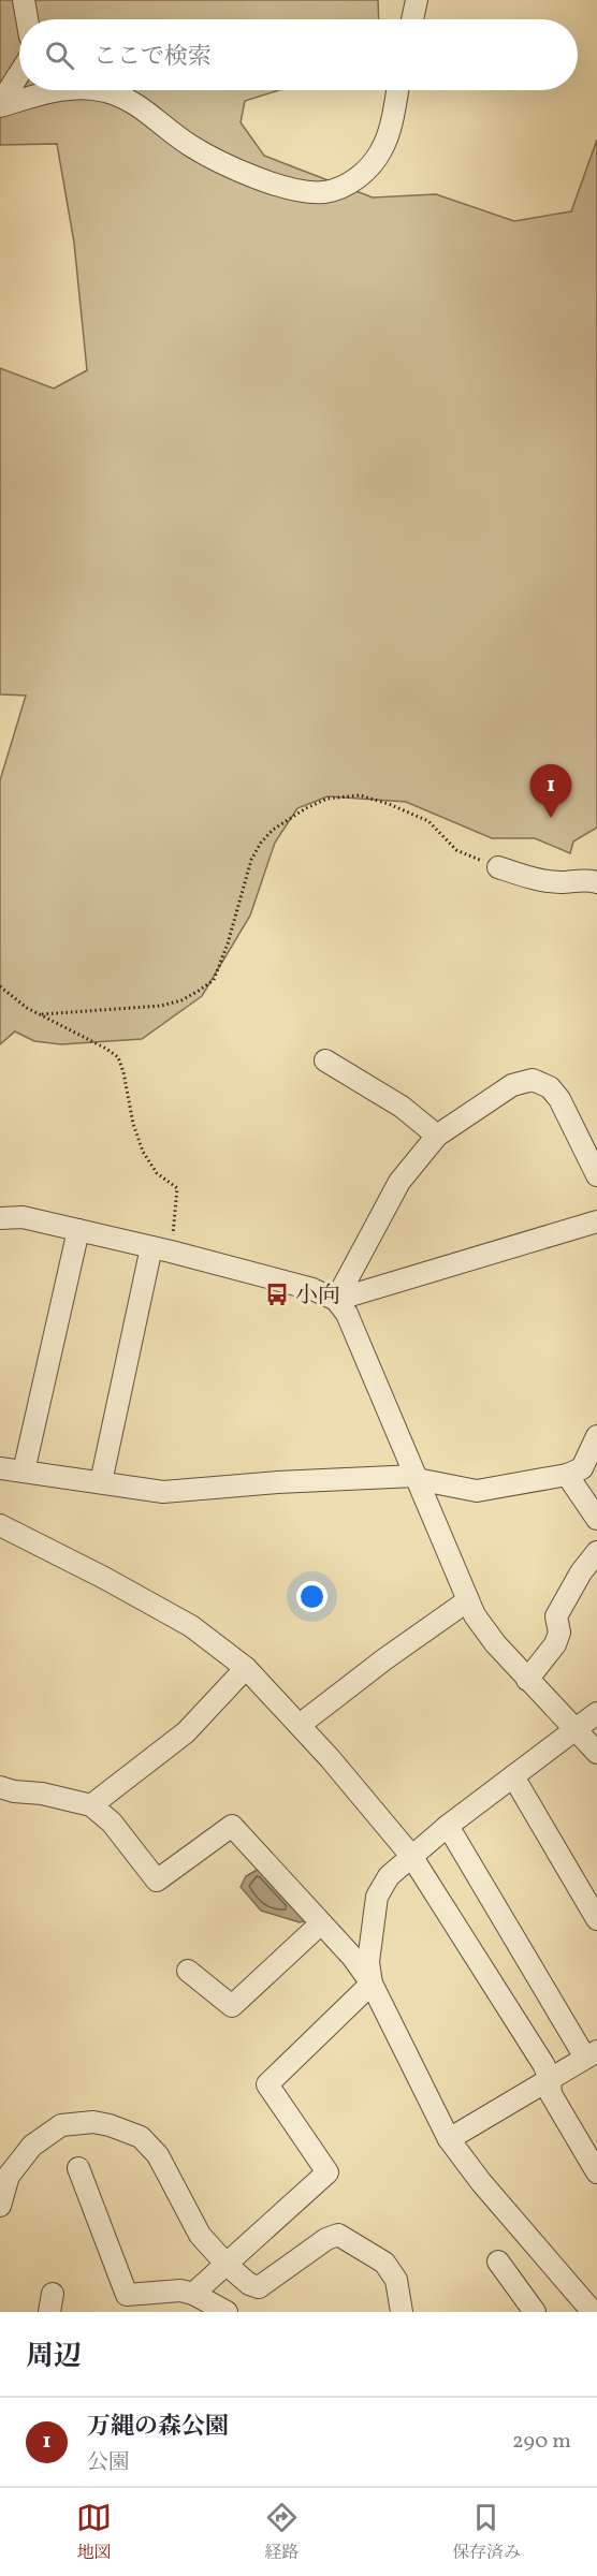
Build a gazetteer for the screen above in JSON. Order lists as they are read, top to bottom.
{
  "places": {
    "bus stop": ["小向"]
  },
  "page": {
    "search": "ここで検索",
    "pins": "1",
    "heading": "周辺",
    "list": [
      {
        "mark": "1",
        "name": "万縄の森公園",
        "note": "公園",
        "value": "290 m"
      }
    ],
    "nav": ["地図", "経路", "保存済み"]
  }
}
